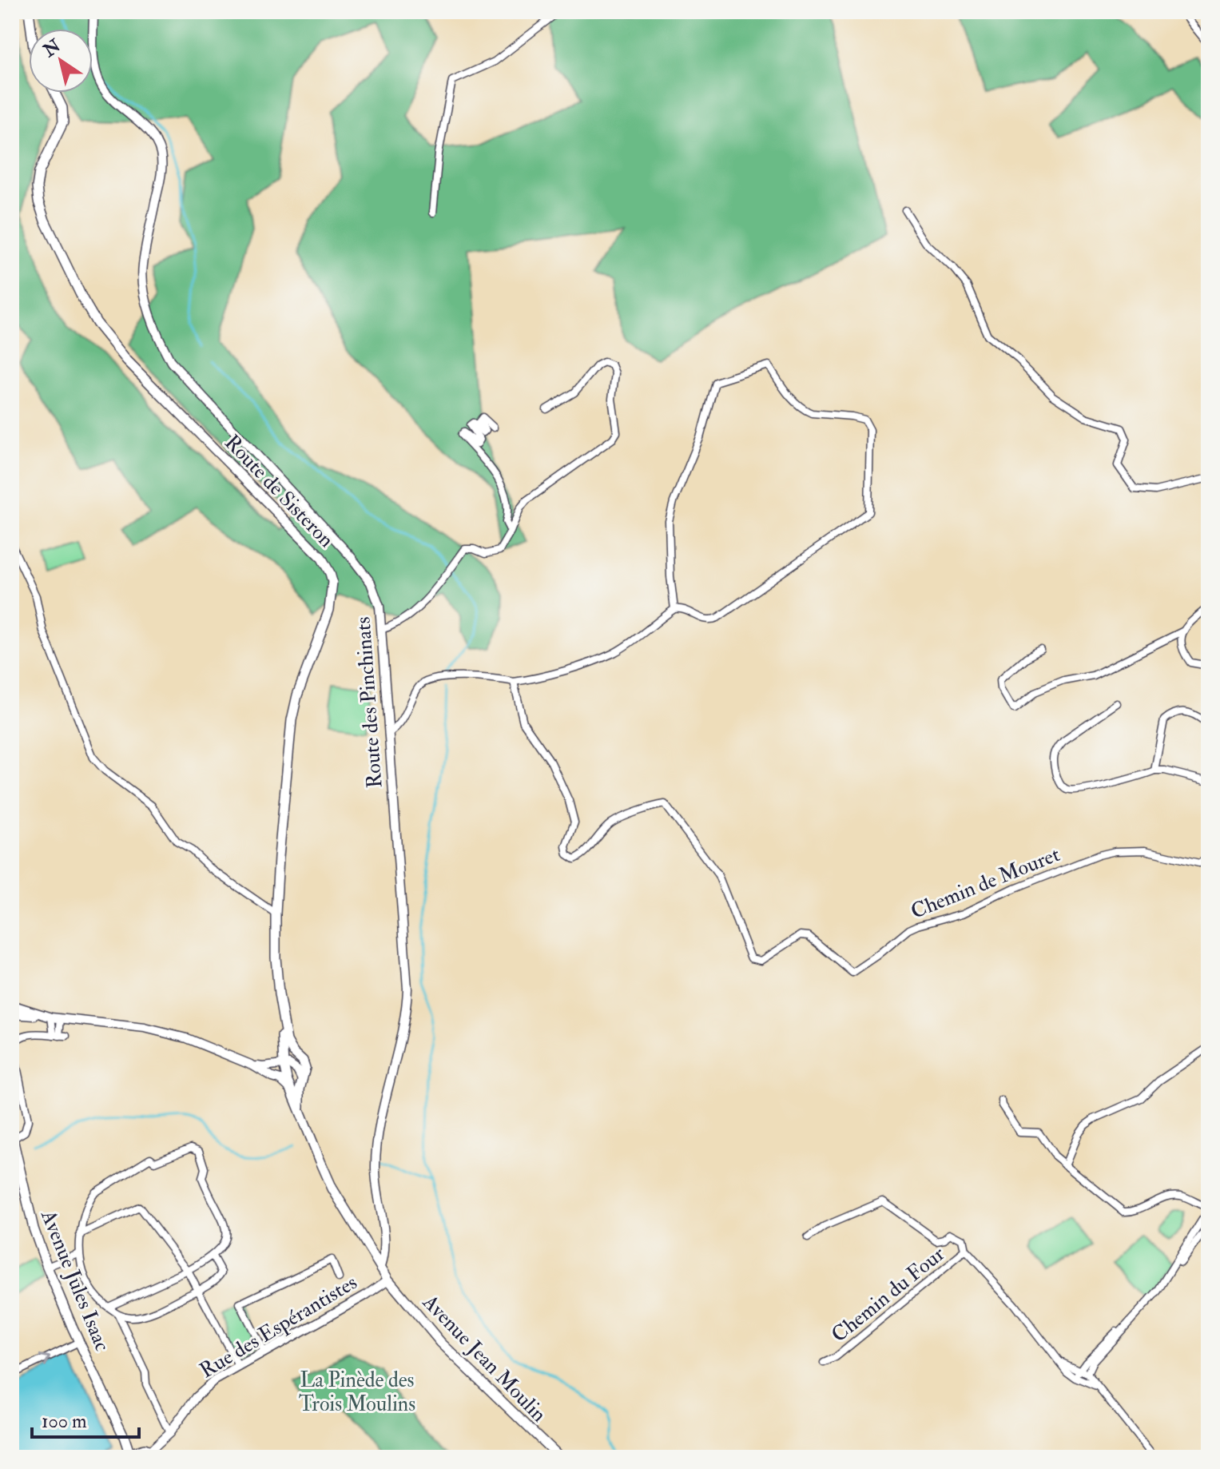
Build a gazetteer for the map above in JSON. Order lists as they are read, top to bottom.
{
  "streets": {
    "main road": ["Route de Sisteron", "Avenue Jules Isaac", "Avenue Jean Moulin"],
    "street": [
      "Route des Pinchinats",
      "Chemin de Mouret",
      "Chemin du Four",
      "Rue des Espérantistes"
    ]
  },
  "crossings": [
    ["Route de Sisteron", "Route des Pinchinats"],
    ["Route de Sisteron", "Rue des Espérantistes"],
    ["Route de Sisteron", "Avenue Jean Moulin"],
    ["Rue des Espérantistes", "Avenue Jean Moulin"]
  ],
  "parks": ["La Pinède des Trois Moulins"],
  "scale_bar": "100 m",
  "north": "top left"
}
